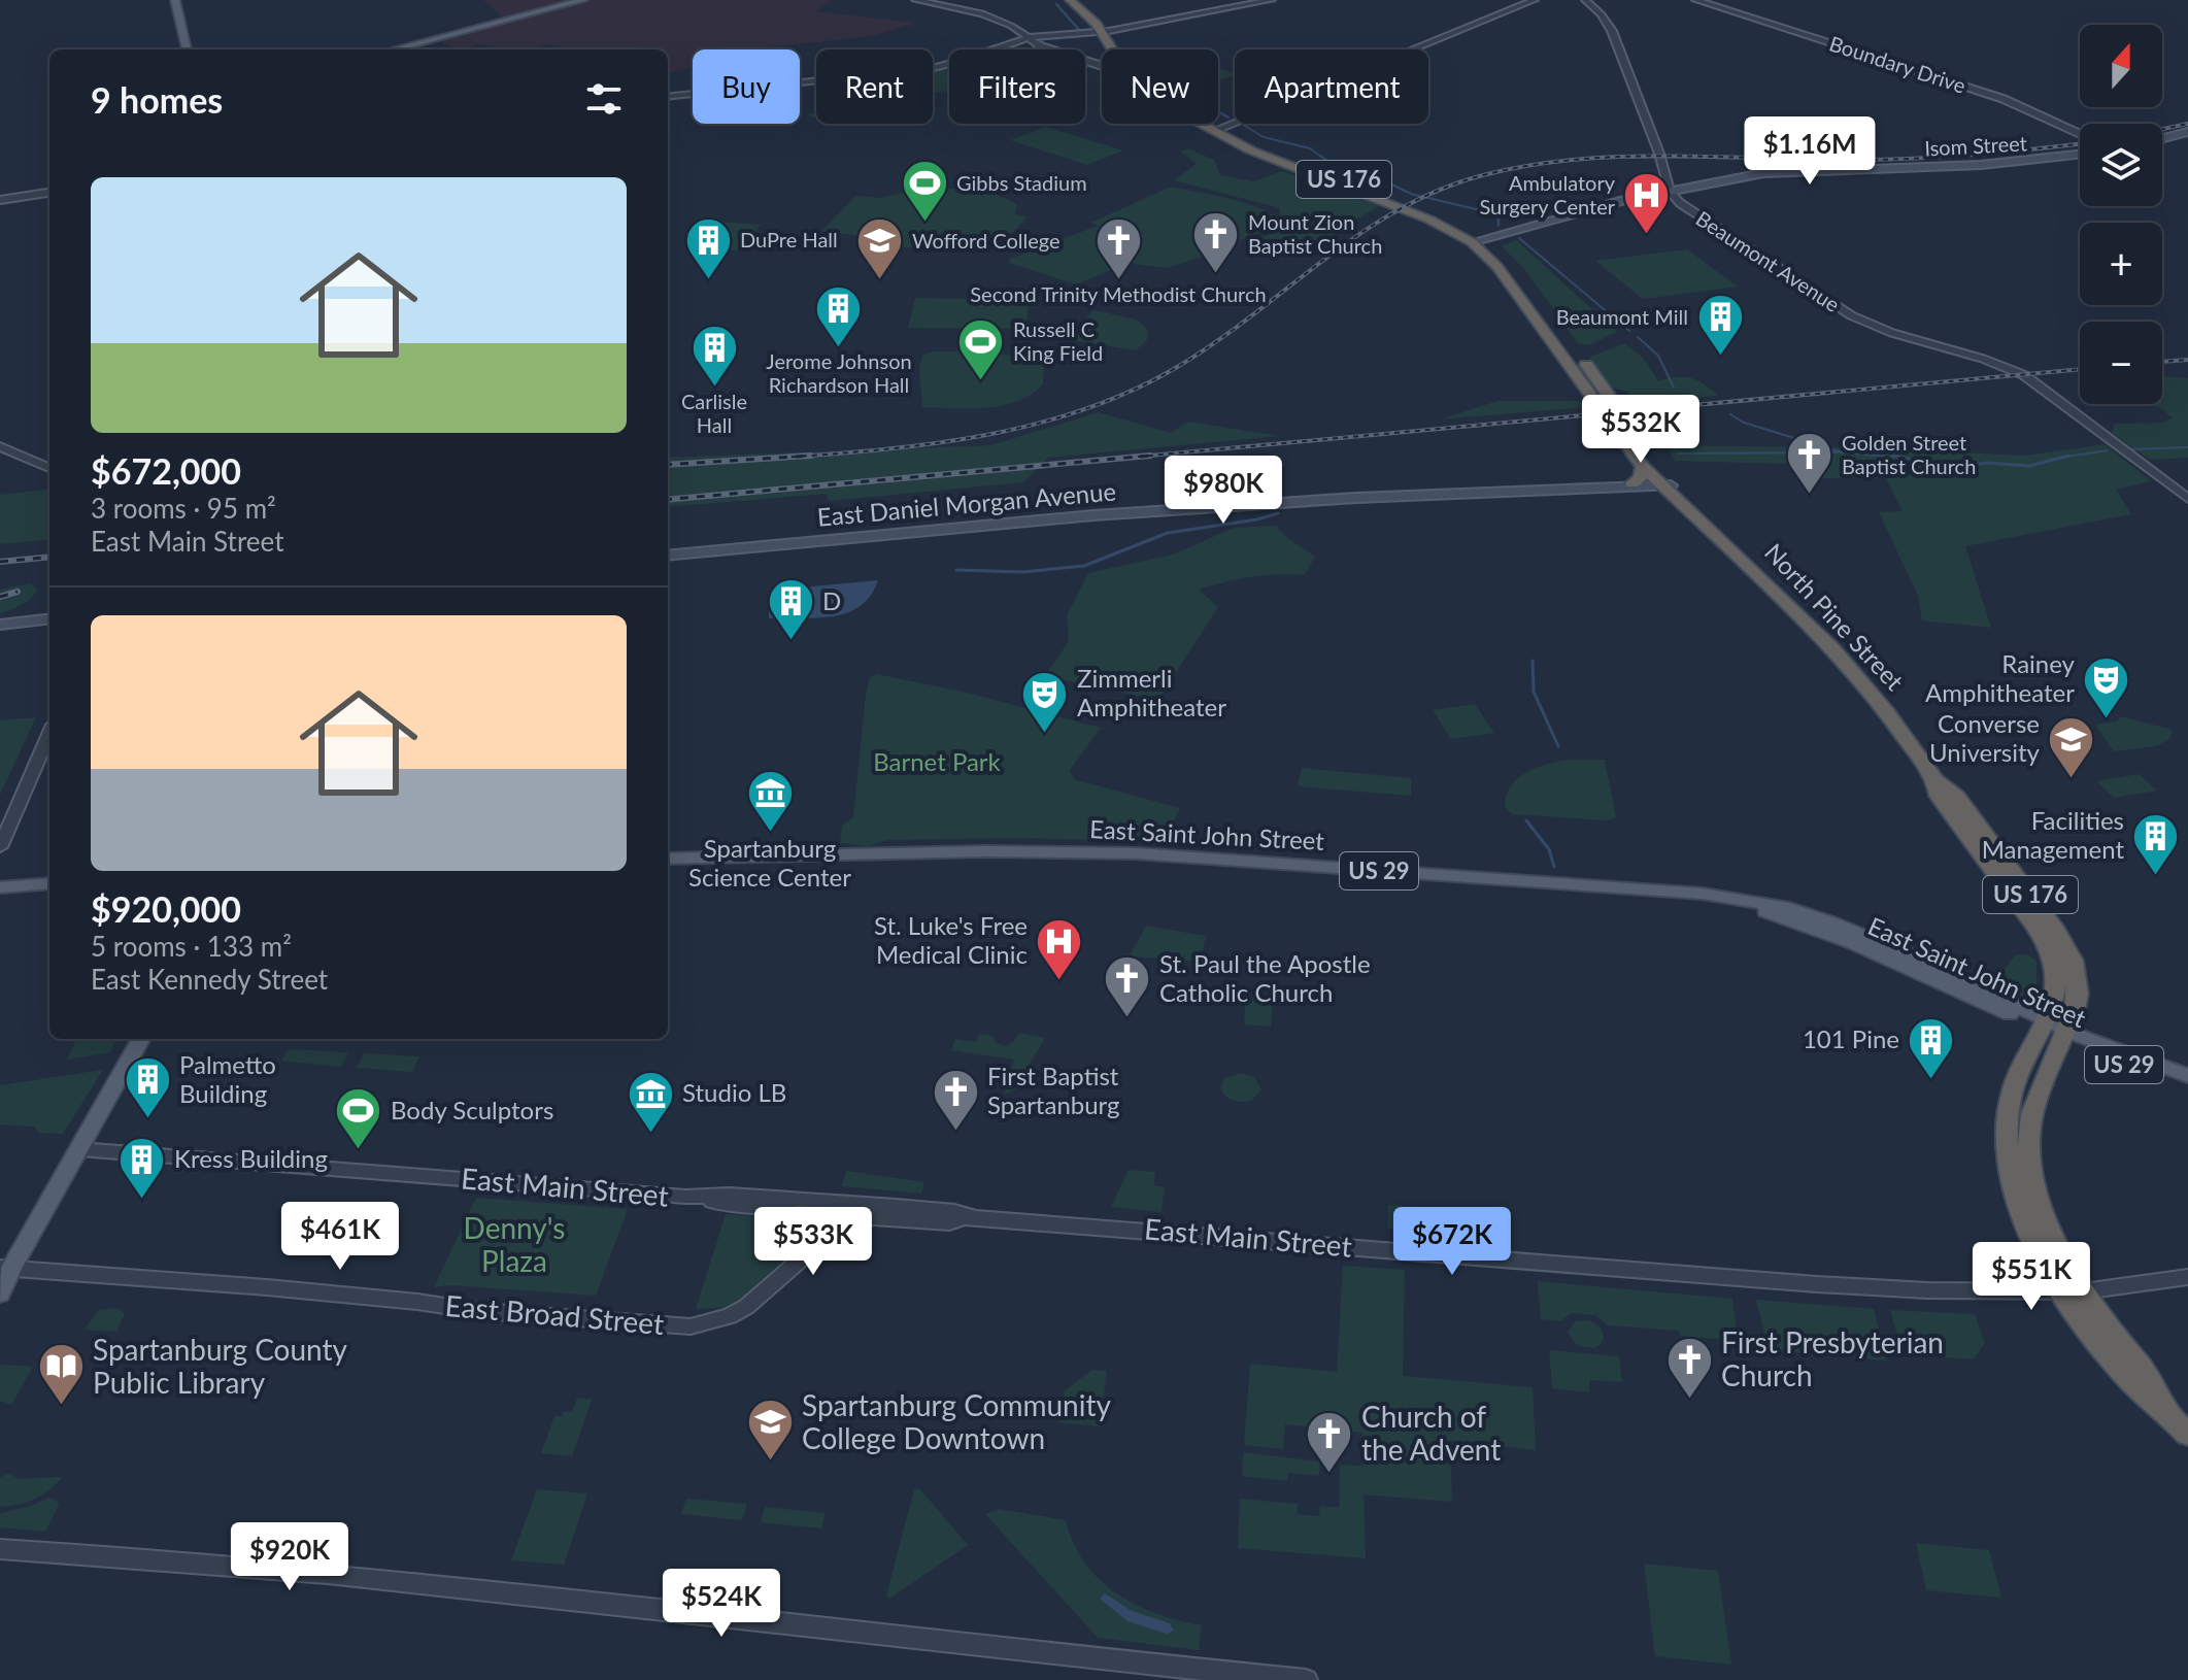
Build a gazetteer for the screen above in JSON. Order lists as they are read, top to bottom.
{
  "streets": {
    "highway": ["US 176", "North Pine Street"],
    "main road": [
      "Isom Street",
      "East Daniel Morgan Avenue",
      "East Saint John Street",
      "US 29"
    ],
    "street": [
      "Boundary Drive",
      "Beaumont Avenue",
      "East Main Street",
      "East Broad Street"
    ]
  },
  "crossings": [
    ["Isom Street", "Beaumont Avenue"],
    ["Isom Street", "North Pine Street"],
    ["US 176", "North Pine Street"],
    ["US 176", "East Main Street"],
    ["East Daniel Morgan Avenue", "North Pine Street"],
    ["North Pine Street", "East Saint John Street"],
    ["North Pine Street", "East Main Street"],
    ["East Main Street", "East Broad Street"]
  ],
  "parks": ["Barnet Park", "Denny's Plaza"],
  "places": {
    "sports": ["Gibbs Stadium", "Russell C King Field", "Body Sculptors"],
    "hospital": ["Ambulatory Surgery Center", "St. Luke's Free Medical Clinic"],
    "church": [
      "Mount Zion Baptist Church",
      "Second Trinity Methodist Church",
      "Golden Street Baptist Church",
      "St. Paul the Apostle Catholic Church",
      "First Baptist Spartanburg",
      "First Presbyterian Church",
      "Church of the Advent"
    ],
    "building": [
      "DuPre Hall",
      "Jerome Johnson Richardson Hall",
      "Beaumont Mill",
      "Carlisle Hall",
      "D",
      "Facilities Management",
      "101 Pine",
      "Palmetto Building",
      "Kress Building"
    ],
    "school or university": ["Wofford College", "Converse University", "Spartanburg Community College Downtown"],
    "theatre": ["Rainey Amphitheater", "Zimmerli Amphitheater"],
    "museum": ["Spartanburg Science Center", "Studio LB"],
    "library": ["Spartanburg County Public Library"]
  },
  "north": "top",
  "page": {
    "map_buttons": ["+", "−"],
    "chip": [
      "Buy",
      "Rent",
      "Filters",
      "New",
      "Apartment"
    ],
    "heading": "9 homes",
    "price": [
      "$1.16M",
      "$532K",
      "$980K",
      "$461K",
      "$533K",
      "$672K",
      "$551K",
      "$920K",
      "$524K"
    ],
    "list": [
      {
        "name": "$672,000",
        "note": "3 rooms · 95 m² · East Main Street"
      },
      {
        "name": "$920,000",
        "note": "5 rooms · 133 m² · East Kennedy Street"
      }
    ]
  }
}
